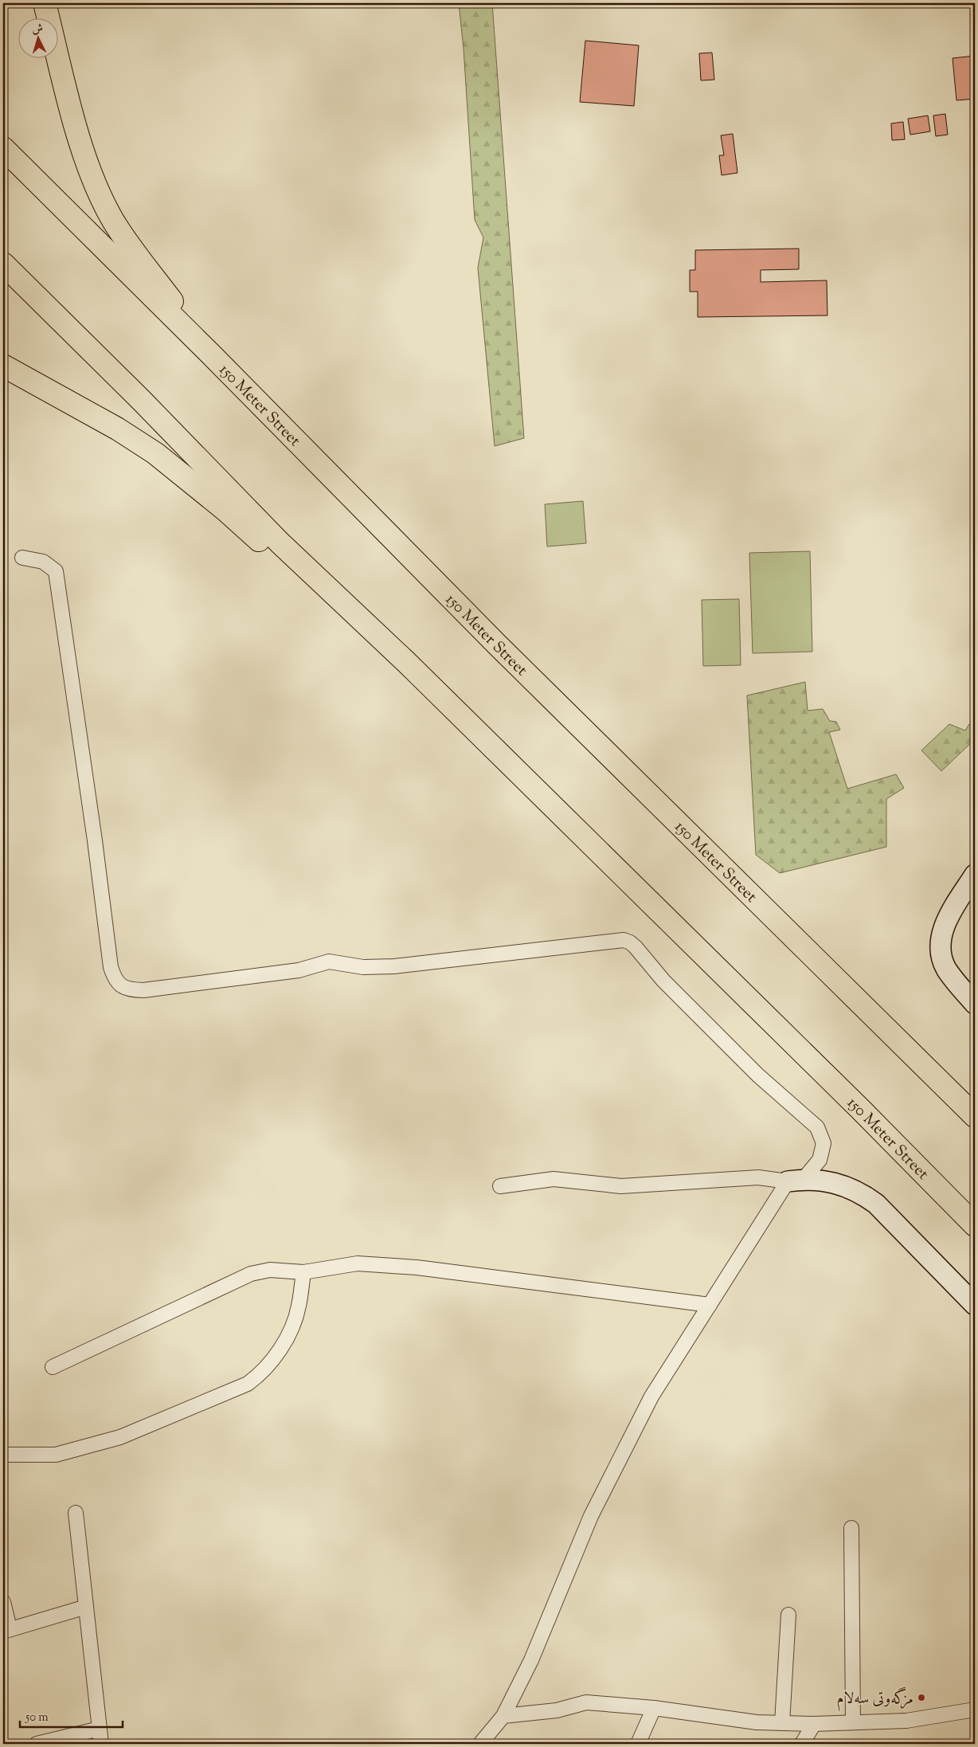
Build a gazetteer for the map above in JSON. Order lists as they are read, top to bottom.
{
  "streets": {
    "highway": ["150 Meter Street"]
  },
  "places": ["مزگەوتی سەلام"],
  "scale_bar": "50 m",
  "north": "top"
}
